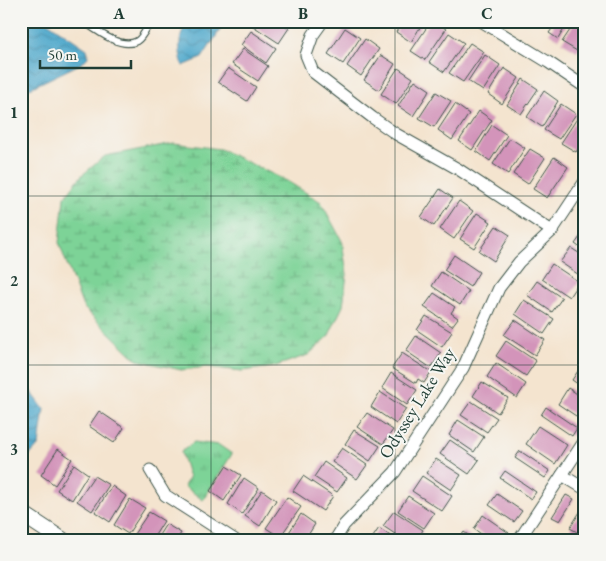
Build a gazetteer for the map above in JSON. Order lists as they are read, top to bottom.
{
  "streets": {
    "street": ["Odyssey Lake Way"]
  },
  "scale_bar": "50 m",
  "grid": {
    "columns": ["A", "B", "C"],
    "rows": ["1", "2", "3"]
  }
}
